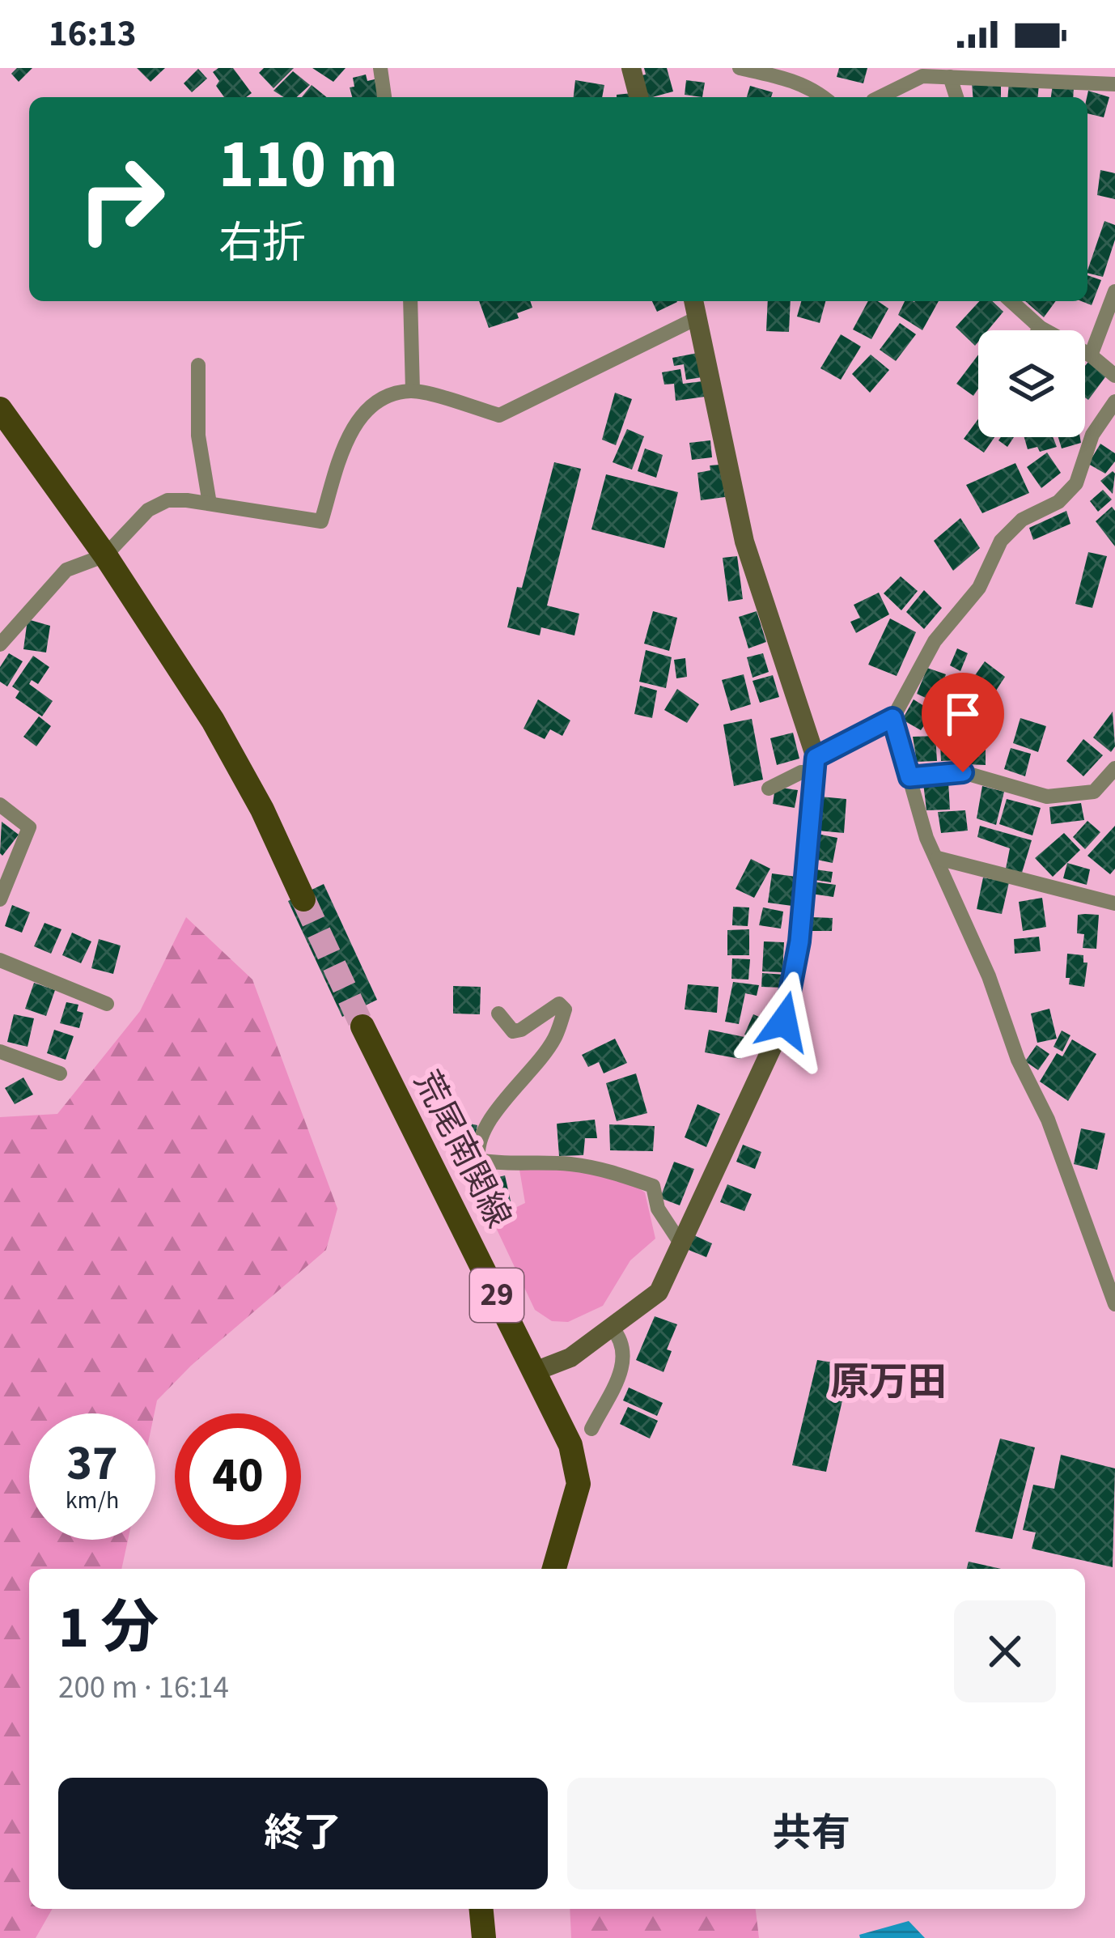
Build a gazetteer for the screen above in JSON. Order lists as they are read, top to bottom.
{
  "streets": {
    "main road": ["荒尾南関線", "29"]
  },
  "districts": ["原万田"],
  "page": {
    "status": "16:13",
    "turn": ["110 m", "右折"],
    "speed": "37 km/h",
    "limit": "40",
    "heading": ["1 分", "200 m · 16:14"],
    "buttons": ["終了", "共有"]
  }
}
